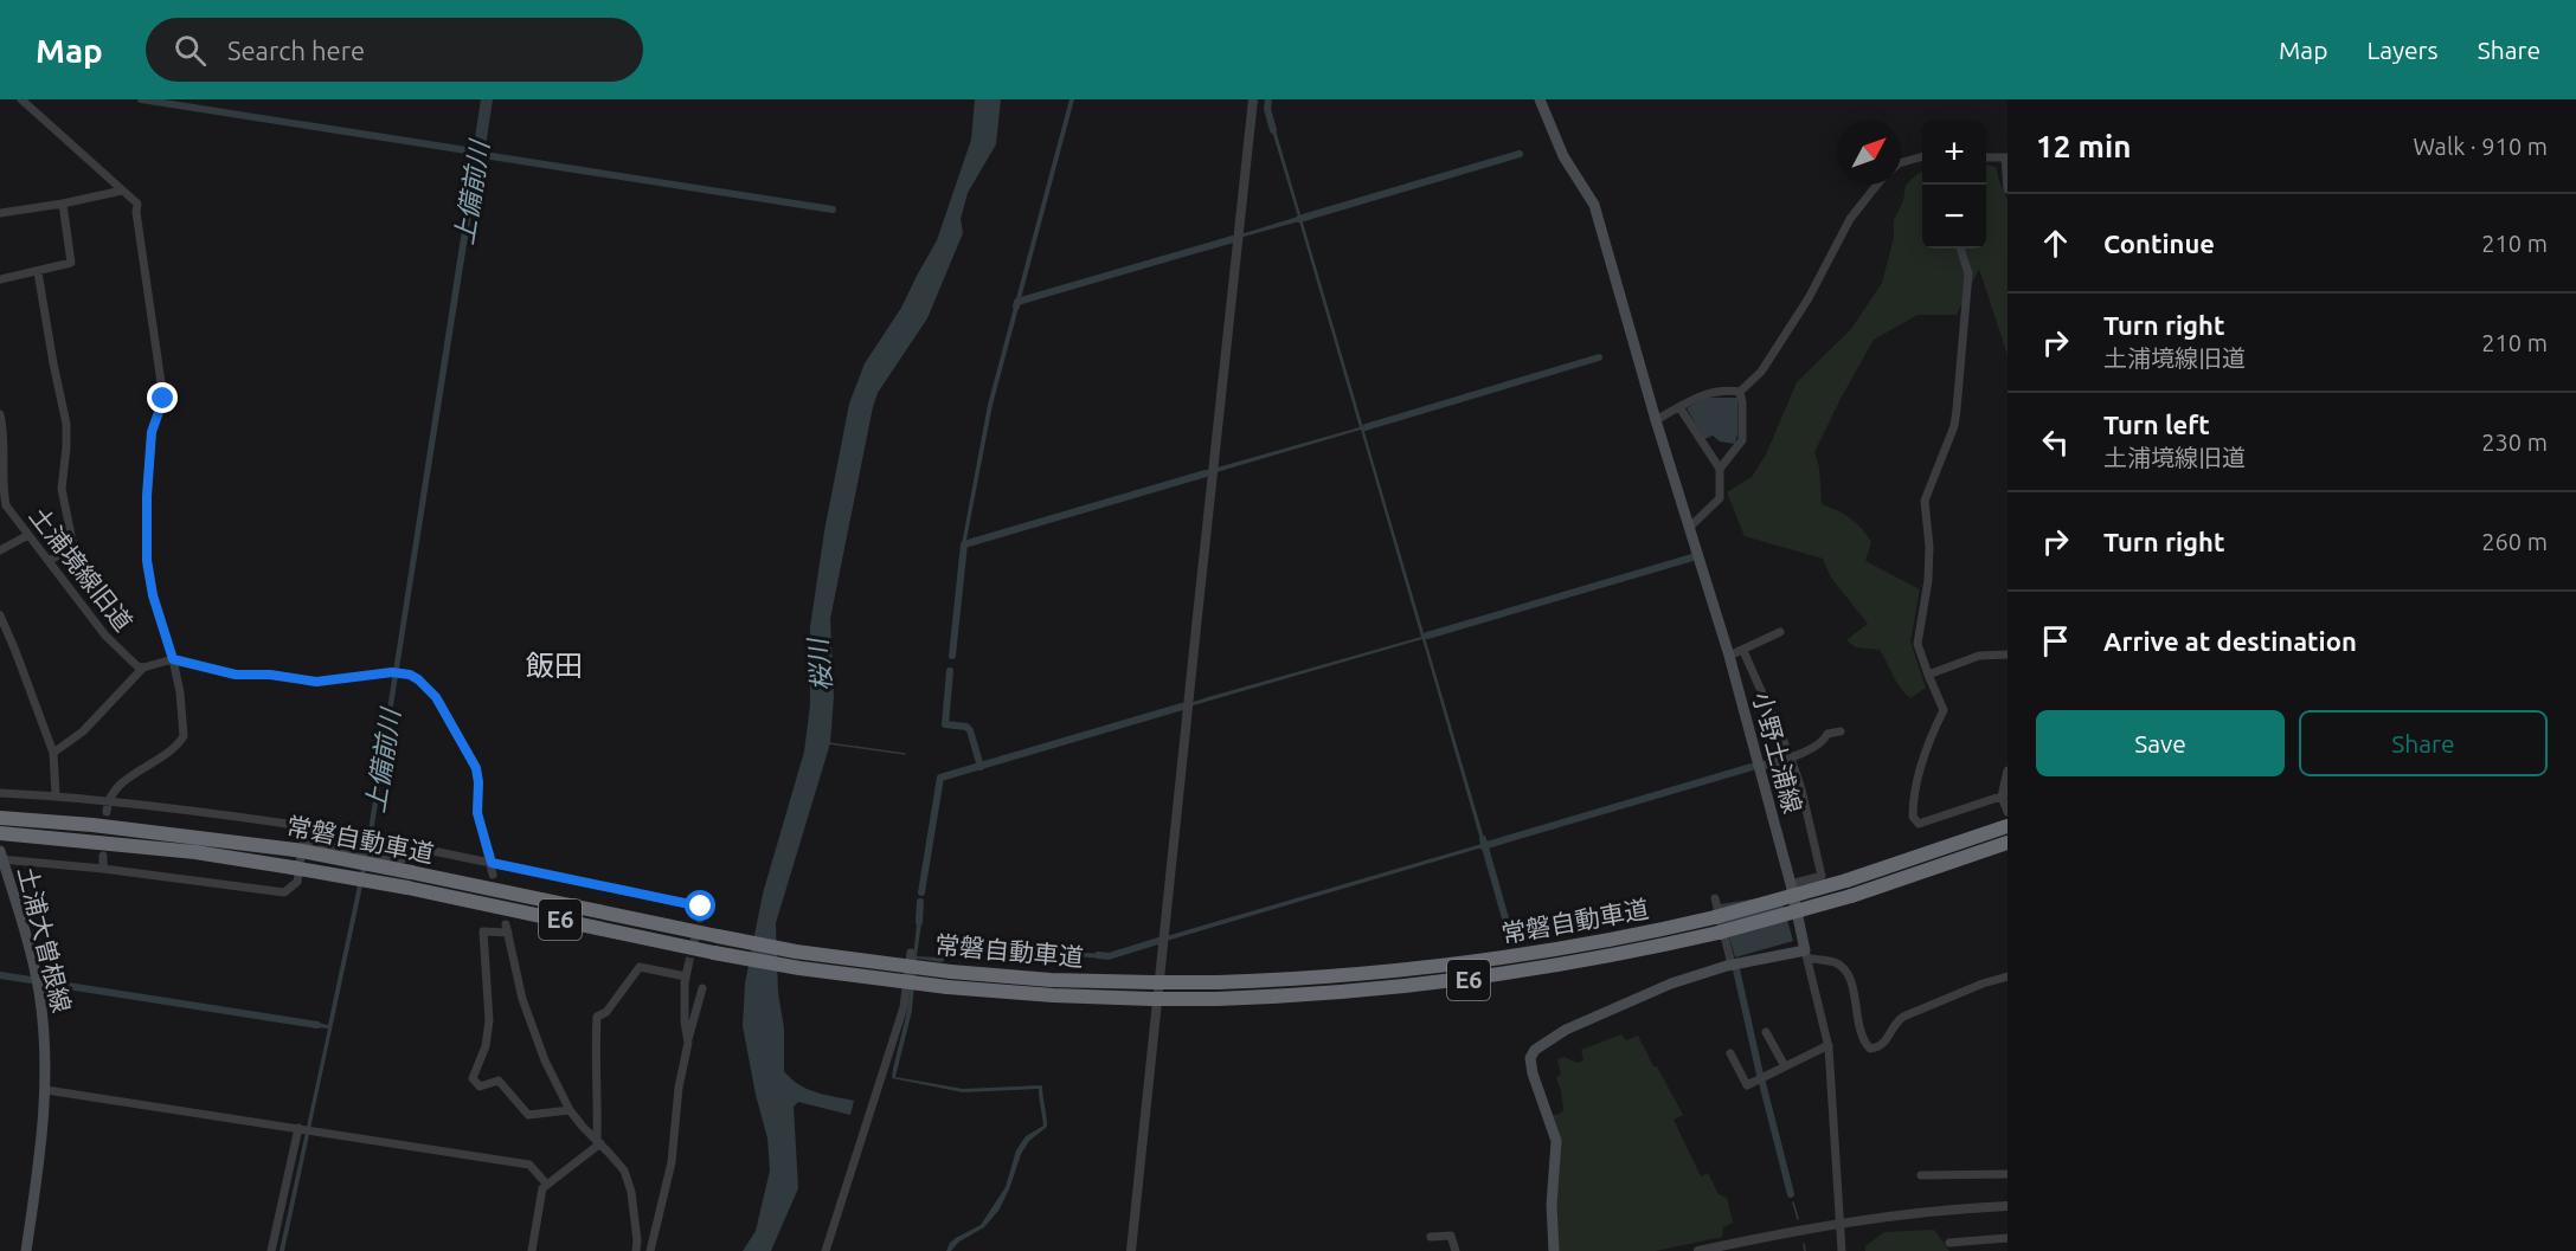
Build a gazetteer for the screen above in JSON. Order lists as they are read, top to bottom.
{
  "streets": {
    "highway": ["常磐自動車道", "E6"],
    "main road": ["小野土浦線", "土浦大曽根線"],
    "street": ["土浦境線旧道"]
  },
  "districts": ["飯田"],
  "water": ["上備前川", "桜川"],
  "north": "top right",
  "page": {
    "header": "Map",
    "search": "Search here",
    "nav": ["Map", "Layers", "Share"],
    "heading": ["12 min", "Walk · 910 m"],
    "map_buttons": ["+", "−"],
    "list": [
      ["Continue", "210 m"],
      ["Turn right", "土浦境線旧道", "210 m"],
      ["Turn left", "土浦境線旧道", "230 m"],
      ["Turn right", "260 m"],
      "Arrive at destination"
    ],
    "buttons": ["Save", "Share"]
  }
}
